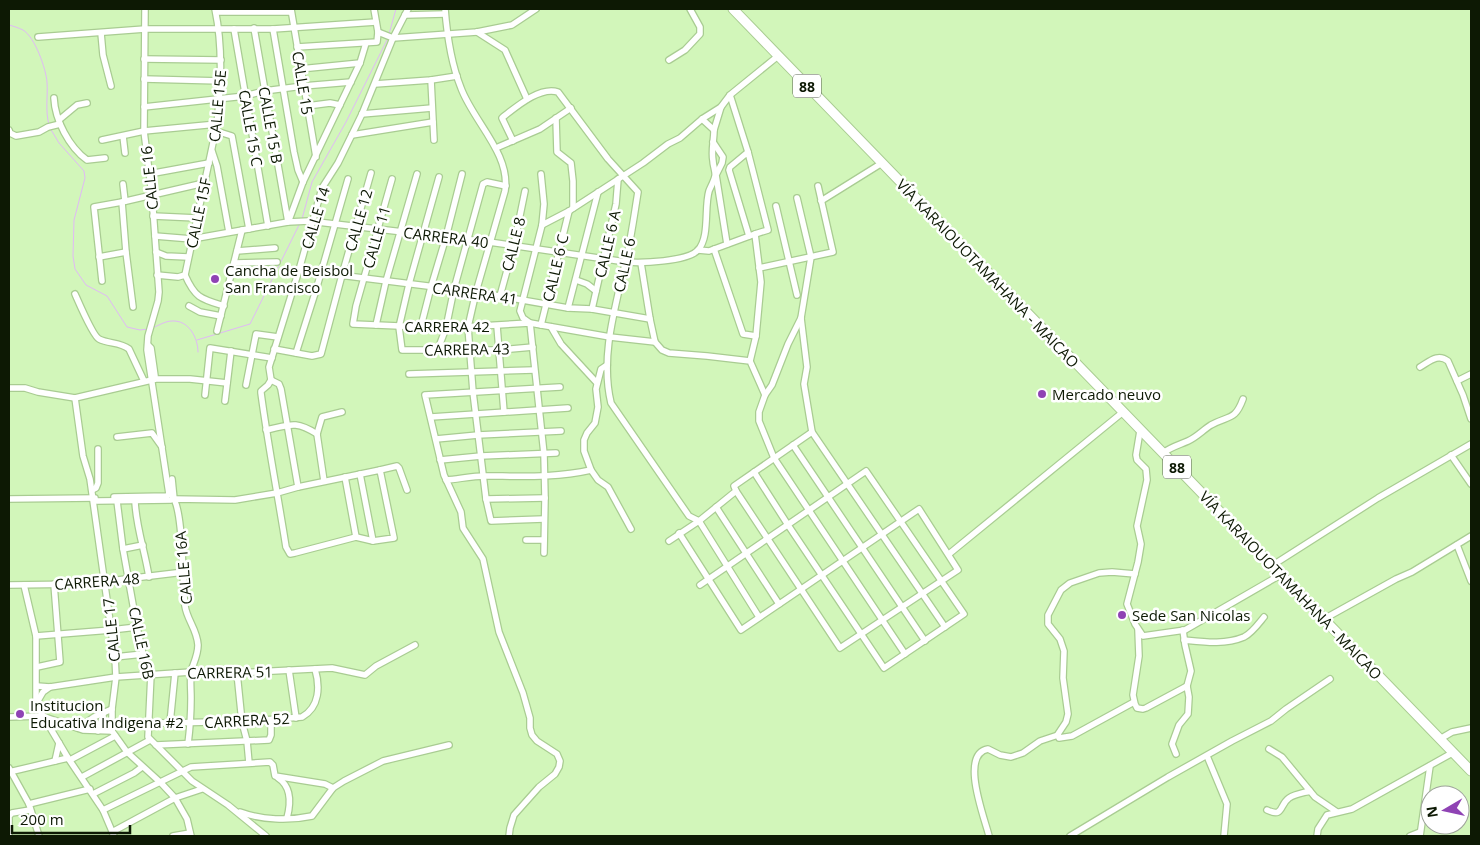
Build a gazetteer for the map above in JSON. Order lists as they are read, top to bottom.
{
  "streets": {
    "highway": ["88", "VÍA KARAIOUOTAMAHANA - MAICAO"],
    "street": [
      "CALLE 15",
      "CALLE 15E",
      "CALLE 15 B",
      "CALLE 15 C",
      "CALLE 16",
      "CALLE 15F",
      "CALLE 14",
      "CALLE 12",
      "CALLE 11",
      "CARRERA 40",
      "CALLE 8",
      "CALLE 6 A",
      "CALLE 6",
      "CALLE 6 C",
      "CARRERA 41",
      "CARRERA 42",
      "CARRERA 43",
      "CALLE 16A",
      "CARRERA 48",
      "CALLE 17",
      "CALLE 16B",
      "CARRERA 51",
      "CARRERA 52"
    ]
  },
  "crossings": [
    ["88", "VÍA KARAIOUOTAMAHANA - MAICAO"],
    ["CALLE 15E", "CALLE 15F"],
    ["CALLE 15E", "CARRERA 40"],
    ["CALLE 15 B", "CARRERA 40"],
    ["CALLE 15 C", "CARRERA 40"],
    ["CALLE 16", "CARRERA 40"],
    ["CALLE 16", "CALLE 16A"],
    ["CALLE 15F", "CARRERA 40"],
    ["CALLE 14", "CARRERA 40"],
    ["CALLE 14", "CARRERA 41"],
    ["CALLE 12", "CARRERA 40"],
    ["CALLE 12", "CARRERA 41"],
    ["CALLE 11", "CARRERA 40"],
    ["CALLE 11", "CARRERA 41"],
    ["CALLE 11", "CARRERA 42"],
    ["CARRERA 40", "CALLE 8"],
    ["CARRERA 40", "CALLE 6 A"],
    ["CARRERA 40", "CALLE 6"],
    ["CARRERA 40", "CALLE 6 C"],
    ["CALLE 8", "CARRERA 41"],
    ["CALLE 6 A", "CALLE 6"],
    ["CALLE 6 A", "CARRERA 41"],
    ["CALLE 6", "CARRERA 41"],
    ["CALLE 6 C", "CARRERA 41"],
    ["CALLE 6 C", "CARRERA 42"],
    ["CARRERA 42", "CARRERA 43"],
    ["CALLE 16A", "CARRERA 48"],
    ["CALLE 16A", "CARRERA 51"],
    ["CARRERA 48", "CALLE 17"],
    ["CARRERA 48", "CALLE 16B"],
    ["CALLE 17", "CARRERA 51"],
    ["CALLE 17", "CARRERA 52"],
    ["CALLE 16B", "CARRERA 51"],
    ["CALLE 16B", "CARRERA 52"],
    ["CARRERA 51", "CARRERA 52"]
  ],
  "places": [
    "Cancha de Beisbol San Francisco",
    "Mercado neuvo",
    "Sede San Nicolas",
    "Institucion Educativa Indigena #2"
  ],
  "scale_bar": "200 m",
  "north": "left"
}
